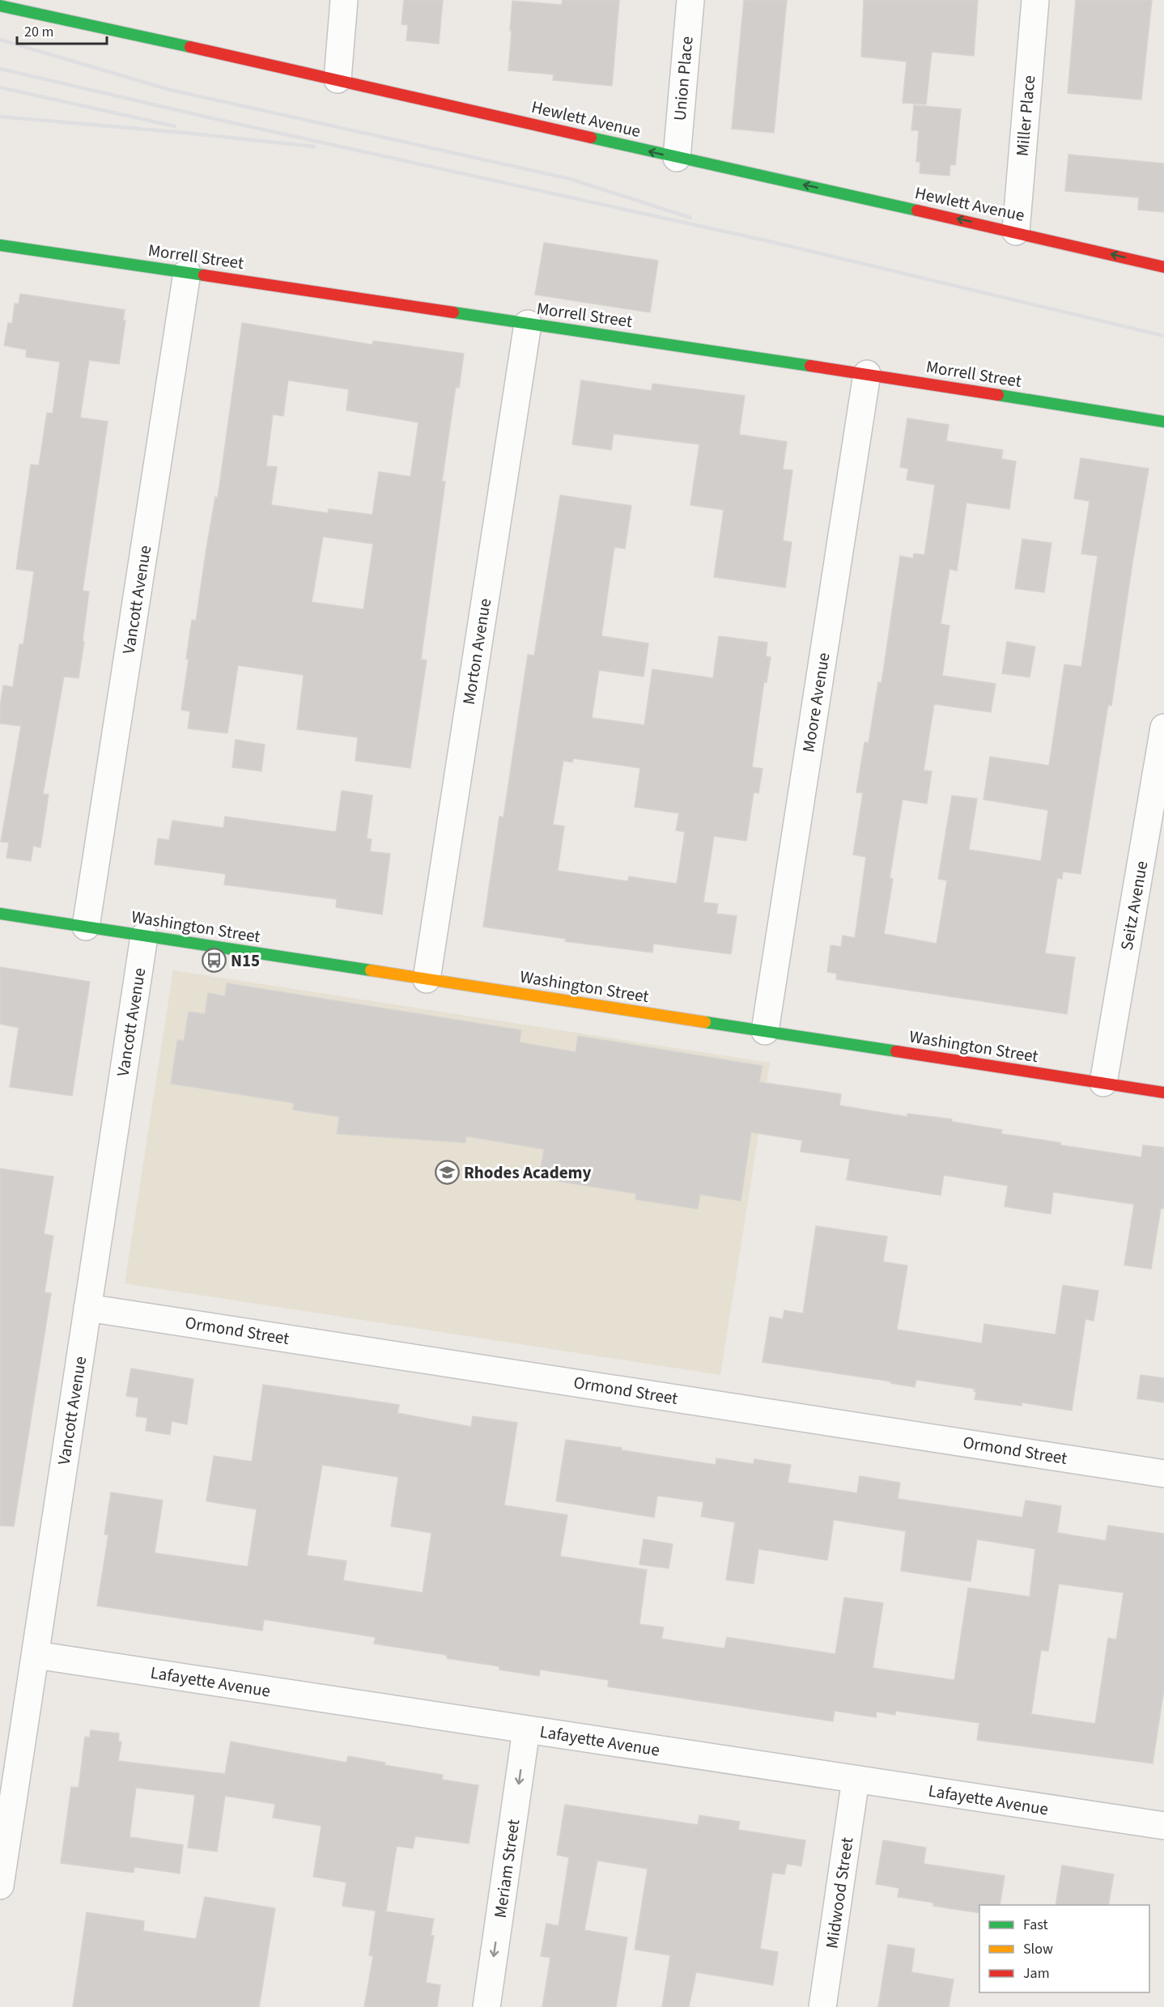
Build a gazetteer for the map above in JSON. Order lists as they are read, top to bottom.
{
  "streets": {
    "street": [
      "Union Place",
      "Miller Place",
      "Hewlett Avenue",
      "Morrell Street",
      "Vancott Avenue",
      "Morton Avenue",
      "Moore Avenue",
      "Seitz Avenue",
      "Washington Street",
      "Ormond Street",
      "Lafayette Avenue",
      "Meriam Street",
      "Midwood Street"
    ]
  },
  "crossings": [
    ["Union Place", "Hewlett Avenue"],
    ["Miller Place", "Hewlett Avenue"],
    ["Morrell Street", "Vancott Avenue"],
    ["Morrell Street", "Morton Avenue"],
    ["Morrell Street", "Moore Avenue"],
    ["Vancott Avenue", "Washington Street"],
    ["Vancott Avenue", "Ormond Street"],
    ["Vancott Avenue", "Lafayette Avenue"],
    ["Morton Avenue", "Washington Street"],
    ["Moore Avenue", "Washington Street"],
    ["Seitz Avenue", "Washington Street"],
    ["Lafayette Avenue", "Meriam Street"],
    ["Lafayette Avenue", "Midwood Street"]
  ],
  "one_way": ["Hewlett Avenue", "Meriam Street"],
  "places": {
    "bus stop": ["N15"],
    "school or university": ["Rhodes Academy"]
  },
  "legend": ["Fast", "Slow", "Jam"],
  "scale_bar": "20 m"
}
